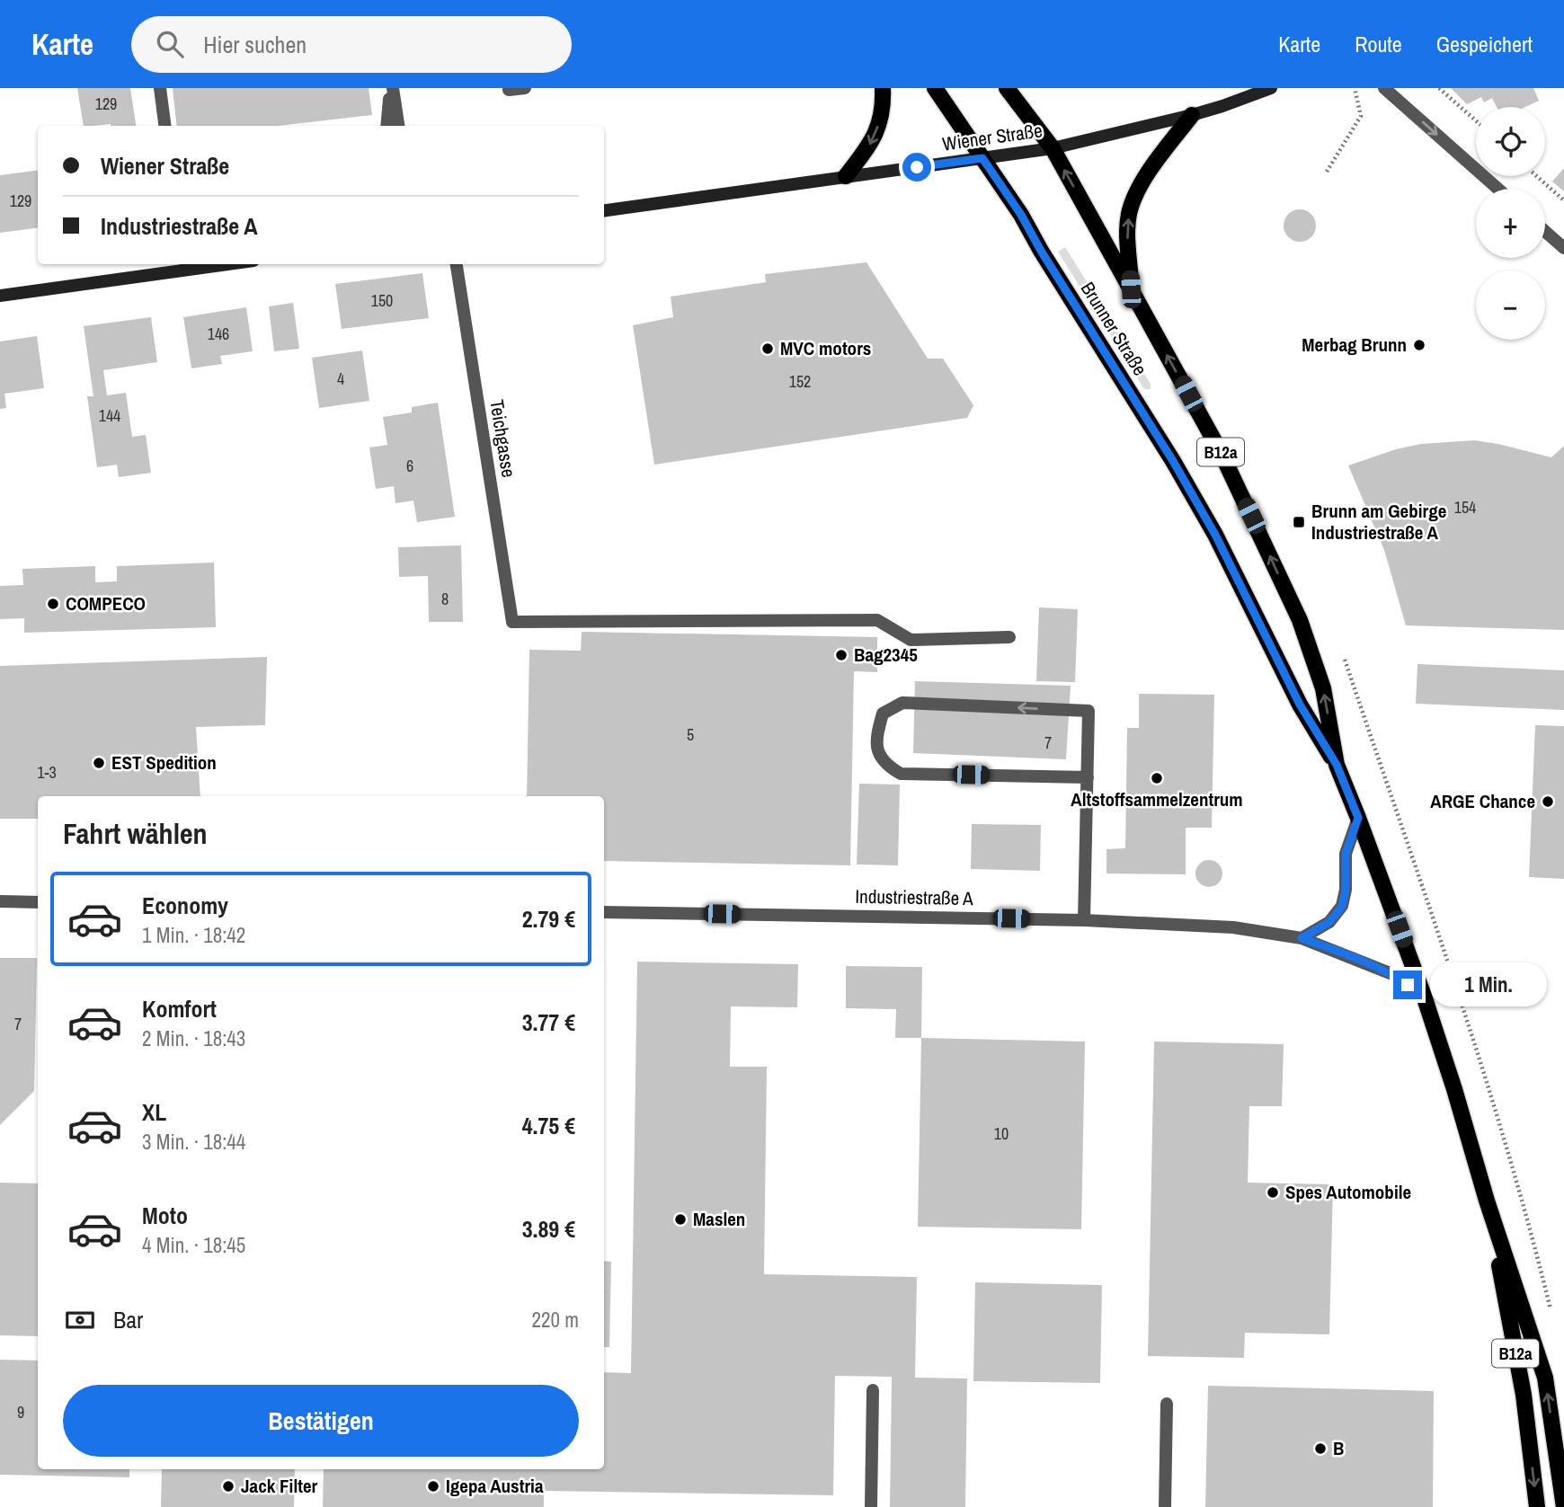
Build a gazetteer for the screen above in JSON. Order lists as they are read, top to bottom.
{
  "streets": {
    "main road": ["Wiener Straße", "Brunner Straße", "B12a"],
    "street": ["Teichgasse", "Industriestraße A"]
  },
  "crossings": [
    ["Wiener Straße", "Brunner Straße"],
    ["Wiener Straße", "B12a"],
    ["Brunner Straße", "B12a"],
    ["B12a", "Industriestraße A"]
  ],
  "places": {
    "other": [
      "Merbag Brunn",
      "MVC motors",
      "COMPECO",
      "Bag2345",
      "EST Spedition",
      "Altstoffsammelzentrum",
      "ARGE Chance",
      "Spes Automobile",
      "Maslen",
      "B",
      "Jack Filter",
      "Igepa Austria"
    ],
    "transit": ["Brunn am Gebirge Industriestraße A"]
  },
  "house_numbers": [
    "129",
    "129",
    "150",
    "146",
    "4",
    "152",
    "144",
    "6",
    "154",
    "8",
    "5",
    "7",
    "1-3",
    "7",
    "10",
    "9"
  ],
  "page": {
    "header": "Karte",
    "search": "Hier suchen",
    "nav": ["Karte", "Route", "Gespeichert"],
    "map_buttons": ["+", "−"],
    "banner": ["Wiener Straße", "Industriestraße A"],
    "heading": "Fahrt wählen",
    "list": [
      {
        "name": "Economy",
        "note": "1 Min. · 18:42",
        "value": "2.79 €"
      },
      {
        "name": "Komfort",
        "note": "2 Min. · 18:43",
        "value": "3.77 €"
      },
      {
        "name": "XL",
        "note": "3 Min. · 18:44",
        "value": "4.75 €"
      },
      {
        "name": "Moto",
        "note": "4 Min. · 18:45",
        "value": "3.89 €"
      }
    ],
    "bubble": "1 Min.",
    "pay": ["Bar", "220 m"],
    "buttons": "Bestätigen"
  }
}
